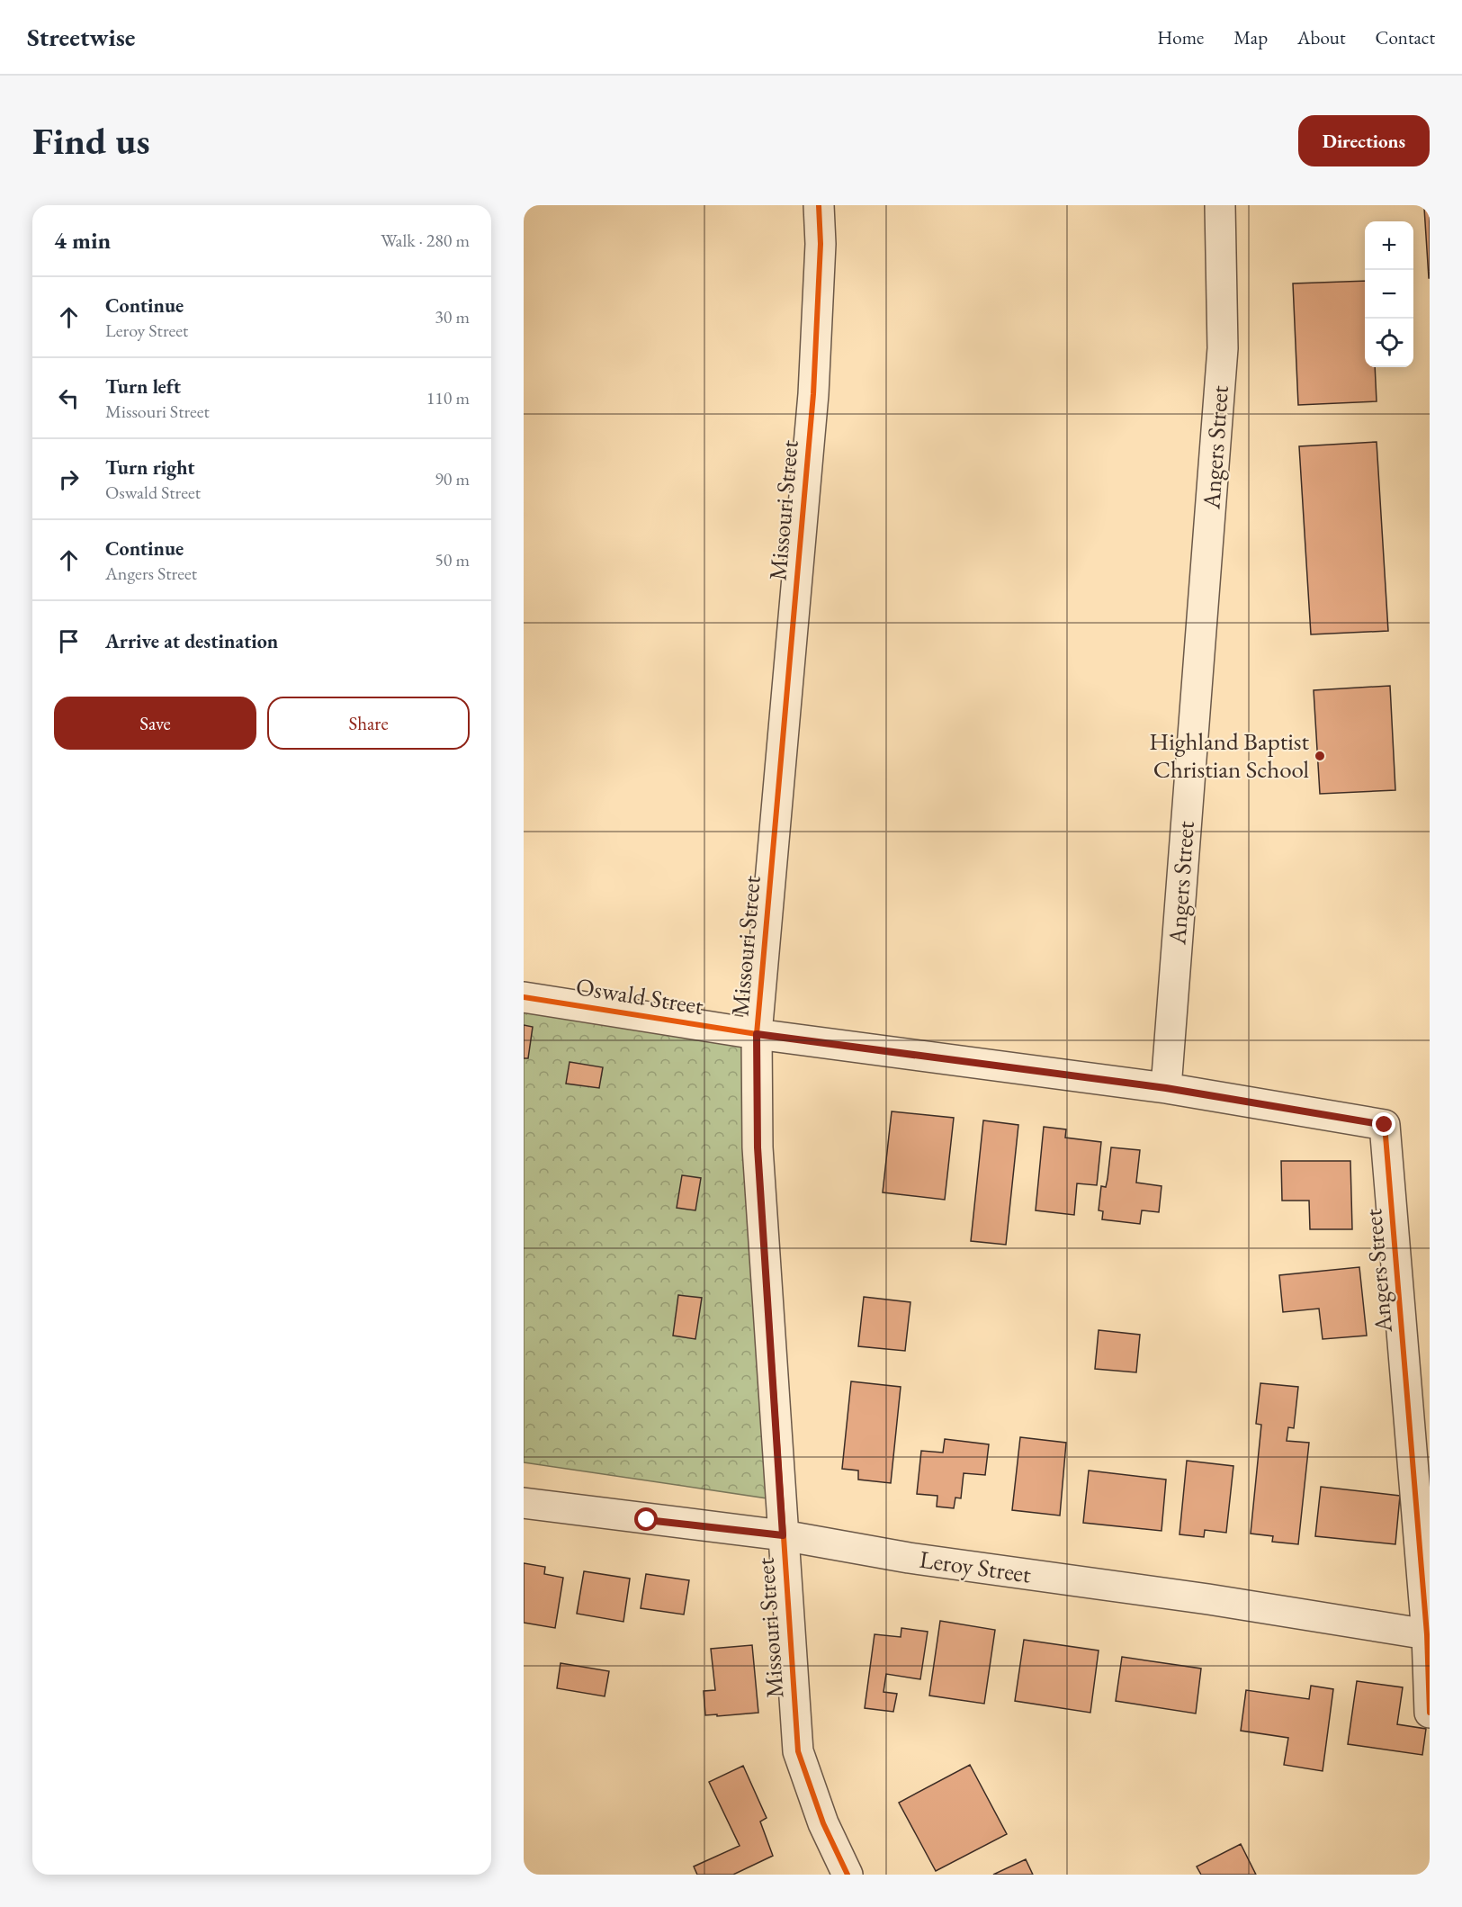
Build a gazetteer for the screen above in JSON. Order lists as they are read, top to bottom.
{
  "streets": {
    "street": [
      "Angers Street",
      "Missouri Street",
      "Oswald Street",
      "Leroy Street"
    ]
  },
  "crossings": [
    ["Angers Street", "Oswald Street"],
    ["Angers Street", "Leroy Street"],
    ["Missouri Street", "Oswald Street"],
    ["Missouri Street", "Leroy Street"]
  ],
  "places": ["Highland Baptist Christian School"],
  "page": {
    "header": "Streetwise",
    "nav": [
      "Home",
      "Map",
      "About",
      "Contact"
    ],
    "buttons": [
      "Directions",
      ["Save", "Share"]
    ],
    "title": "Find us",
    "heading": ["4 min", "Walk · 280 m"],
    "map_buttons": ["+", "−"],
    "list": [
      ["Continue", "Leroy Street", "30 m"],
      ["Turn left", "Missouri Street", "110 m"],
      ["Turn right", "Oswald Street", "90 m"],
      ["Continue", "Angers Street", "50 m"],
      "Arrive at destination"
    ]
  }
}
